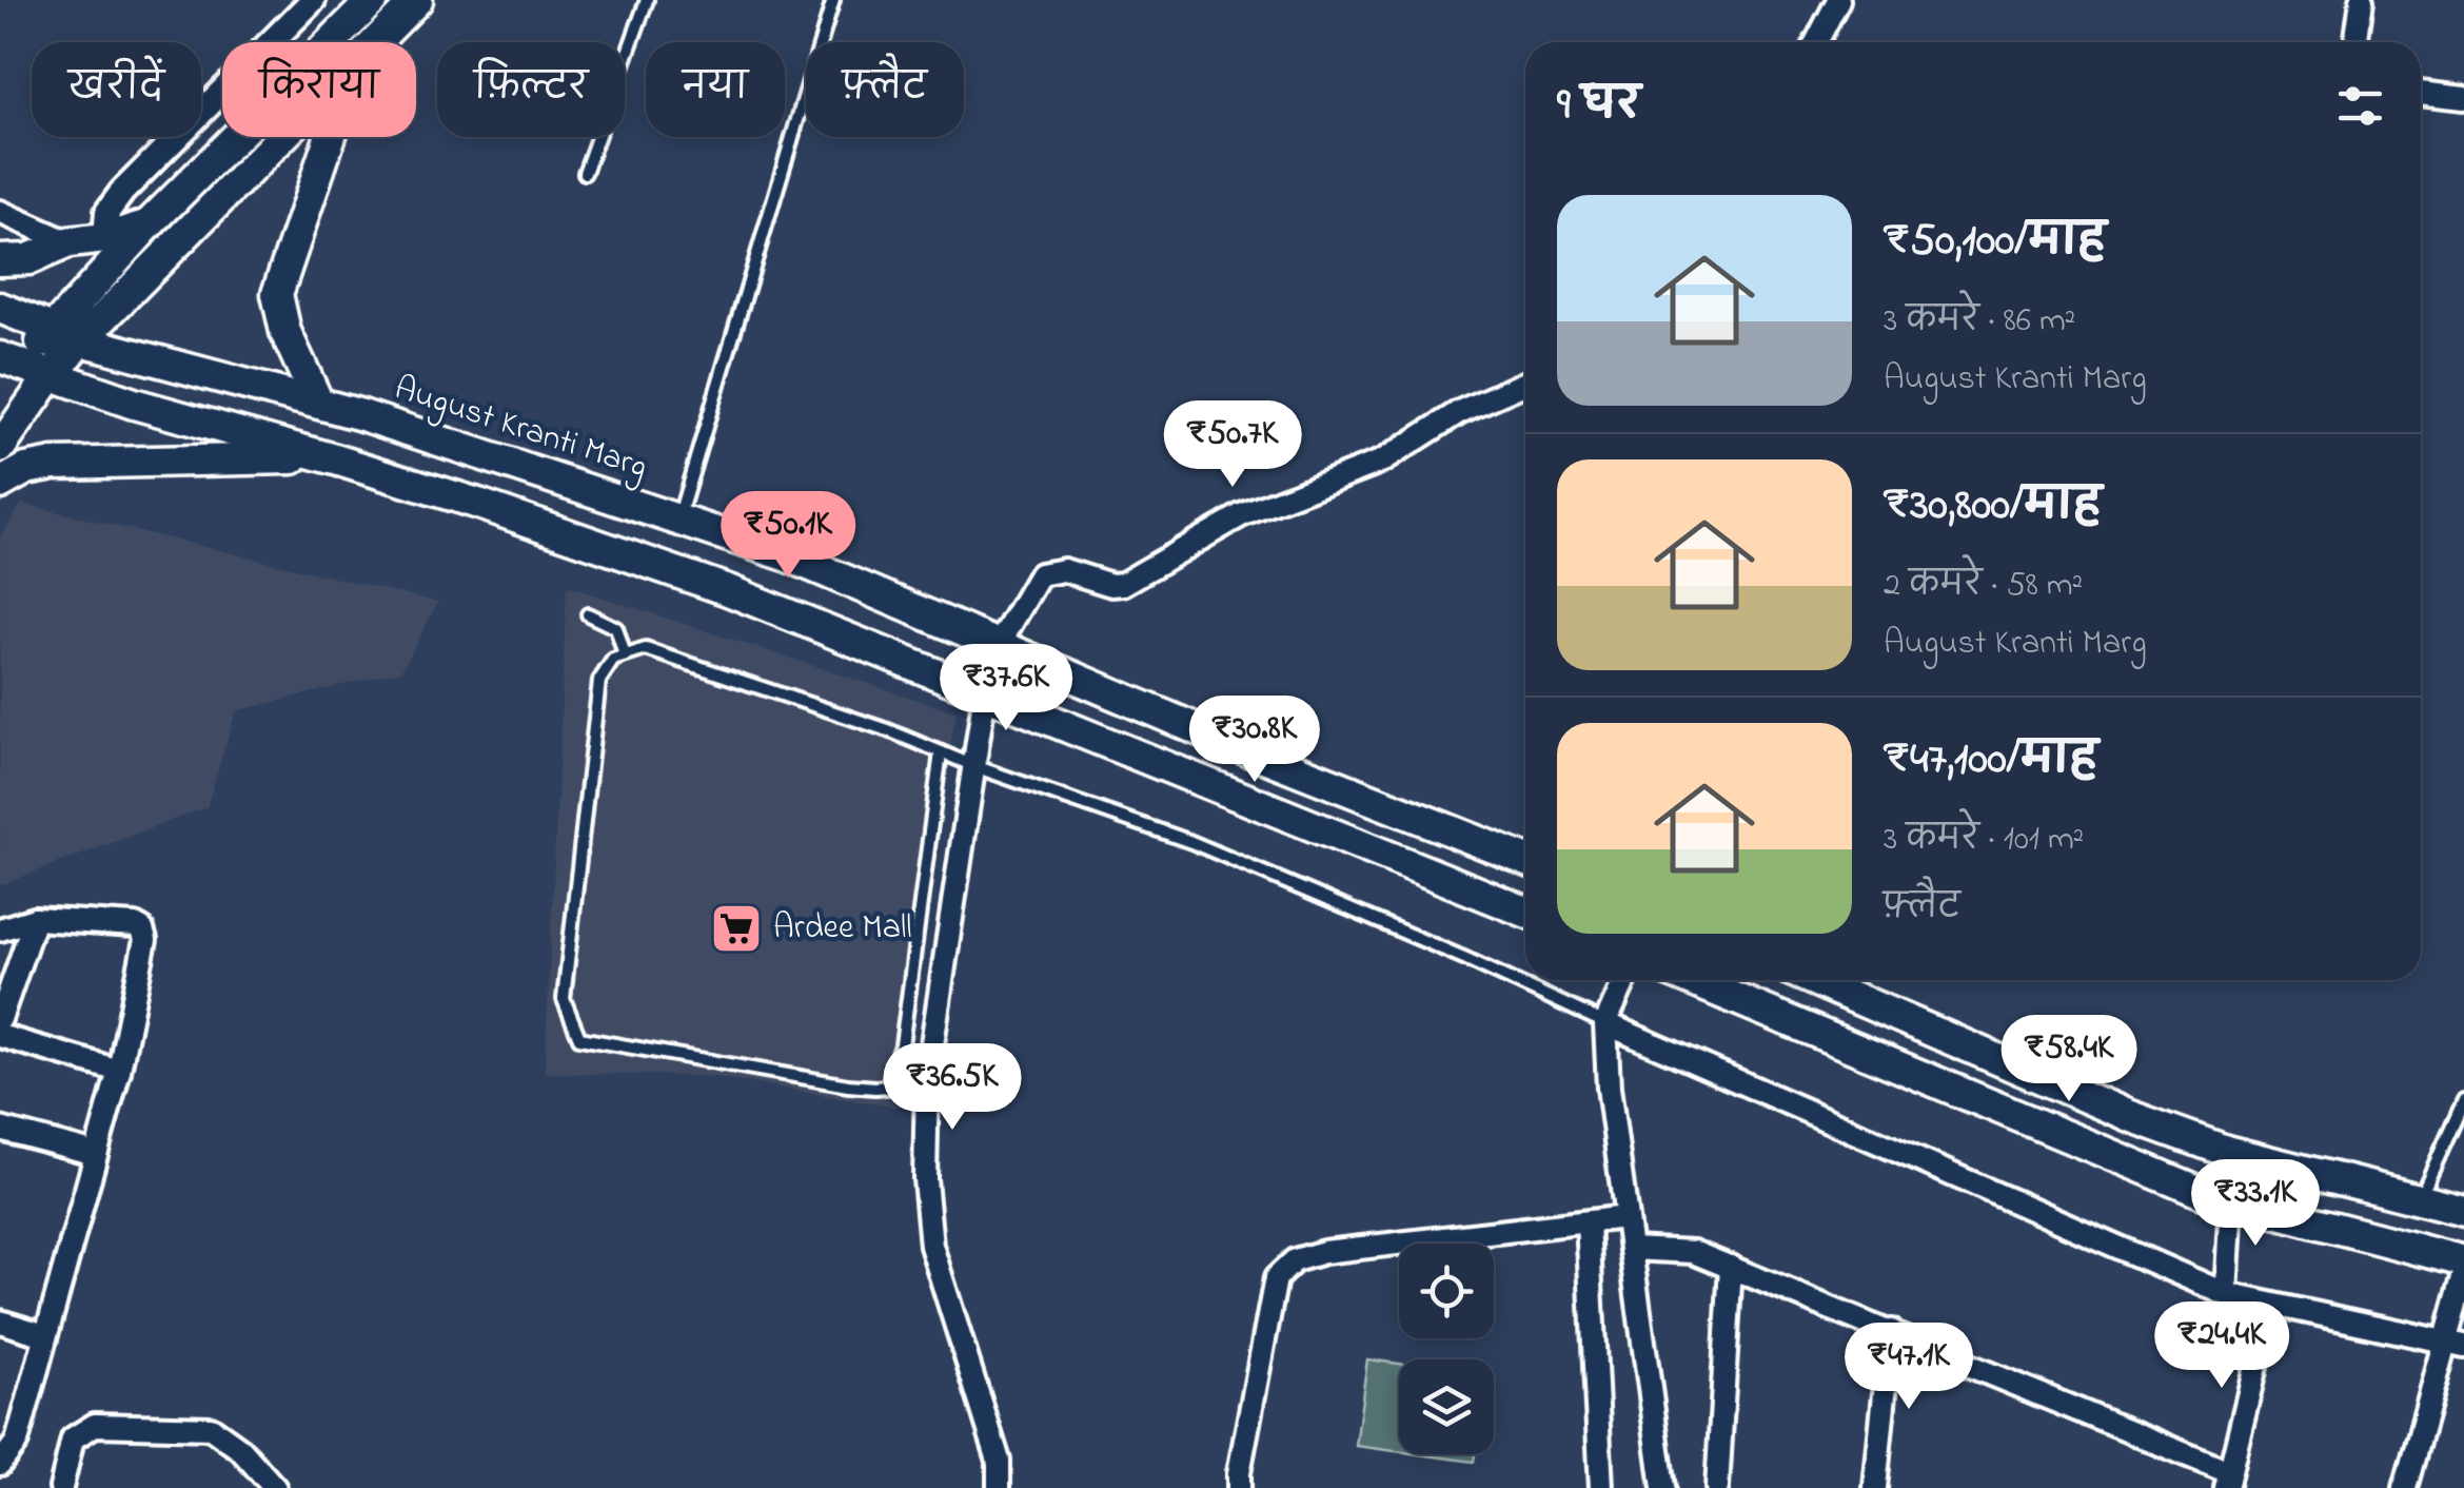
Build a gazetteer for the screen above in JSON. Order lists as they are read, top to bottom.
{
  "streets": {
    "main road": ["August Kranti Marg"]
  },
  "places": {
    "supermarket": ["Ardee Mall"]
  },
  "page": {
    "chip": [
      "खरीदें",
      "किराया",
      "फ़िल्टर",
      "नया",
      "फ़्लैट"
    ],
    "heading": "9 घर",
    "list": [
      {
        "name": "₹50,100/माह",
        "note": "3 कमरे · 86 m² · August Kranti Marg"
      },
      {
        "name": "₹30,800/माह",
        "note": "2 कमरे · 58 m² · August Kranti Marg"
      },
      {
        "name": "₹47,100/माह",
        "note": "3 कमरे · 101 m² · फ़्लैट"
      }
    ],
    "price": [
      "₹50.7K",
      "₹50.1K",
      "₹37.6K",
      "₹30.8K",
      "₹58.4K",
      "₹36.5K",
      "₹33.1K",
      "₹24.4K",
      "₹47.1K"
    ]
  }
}
